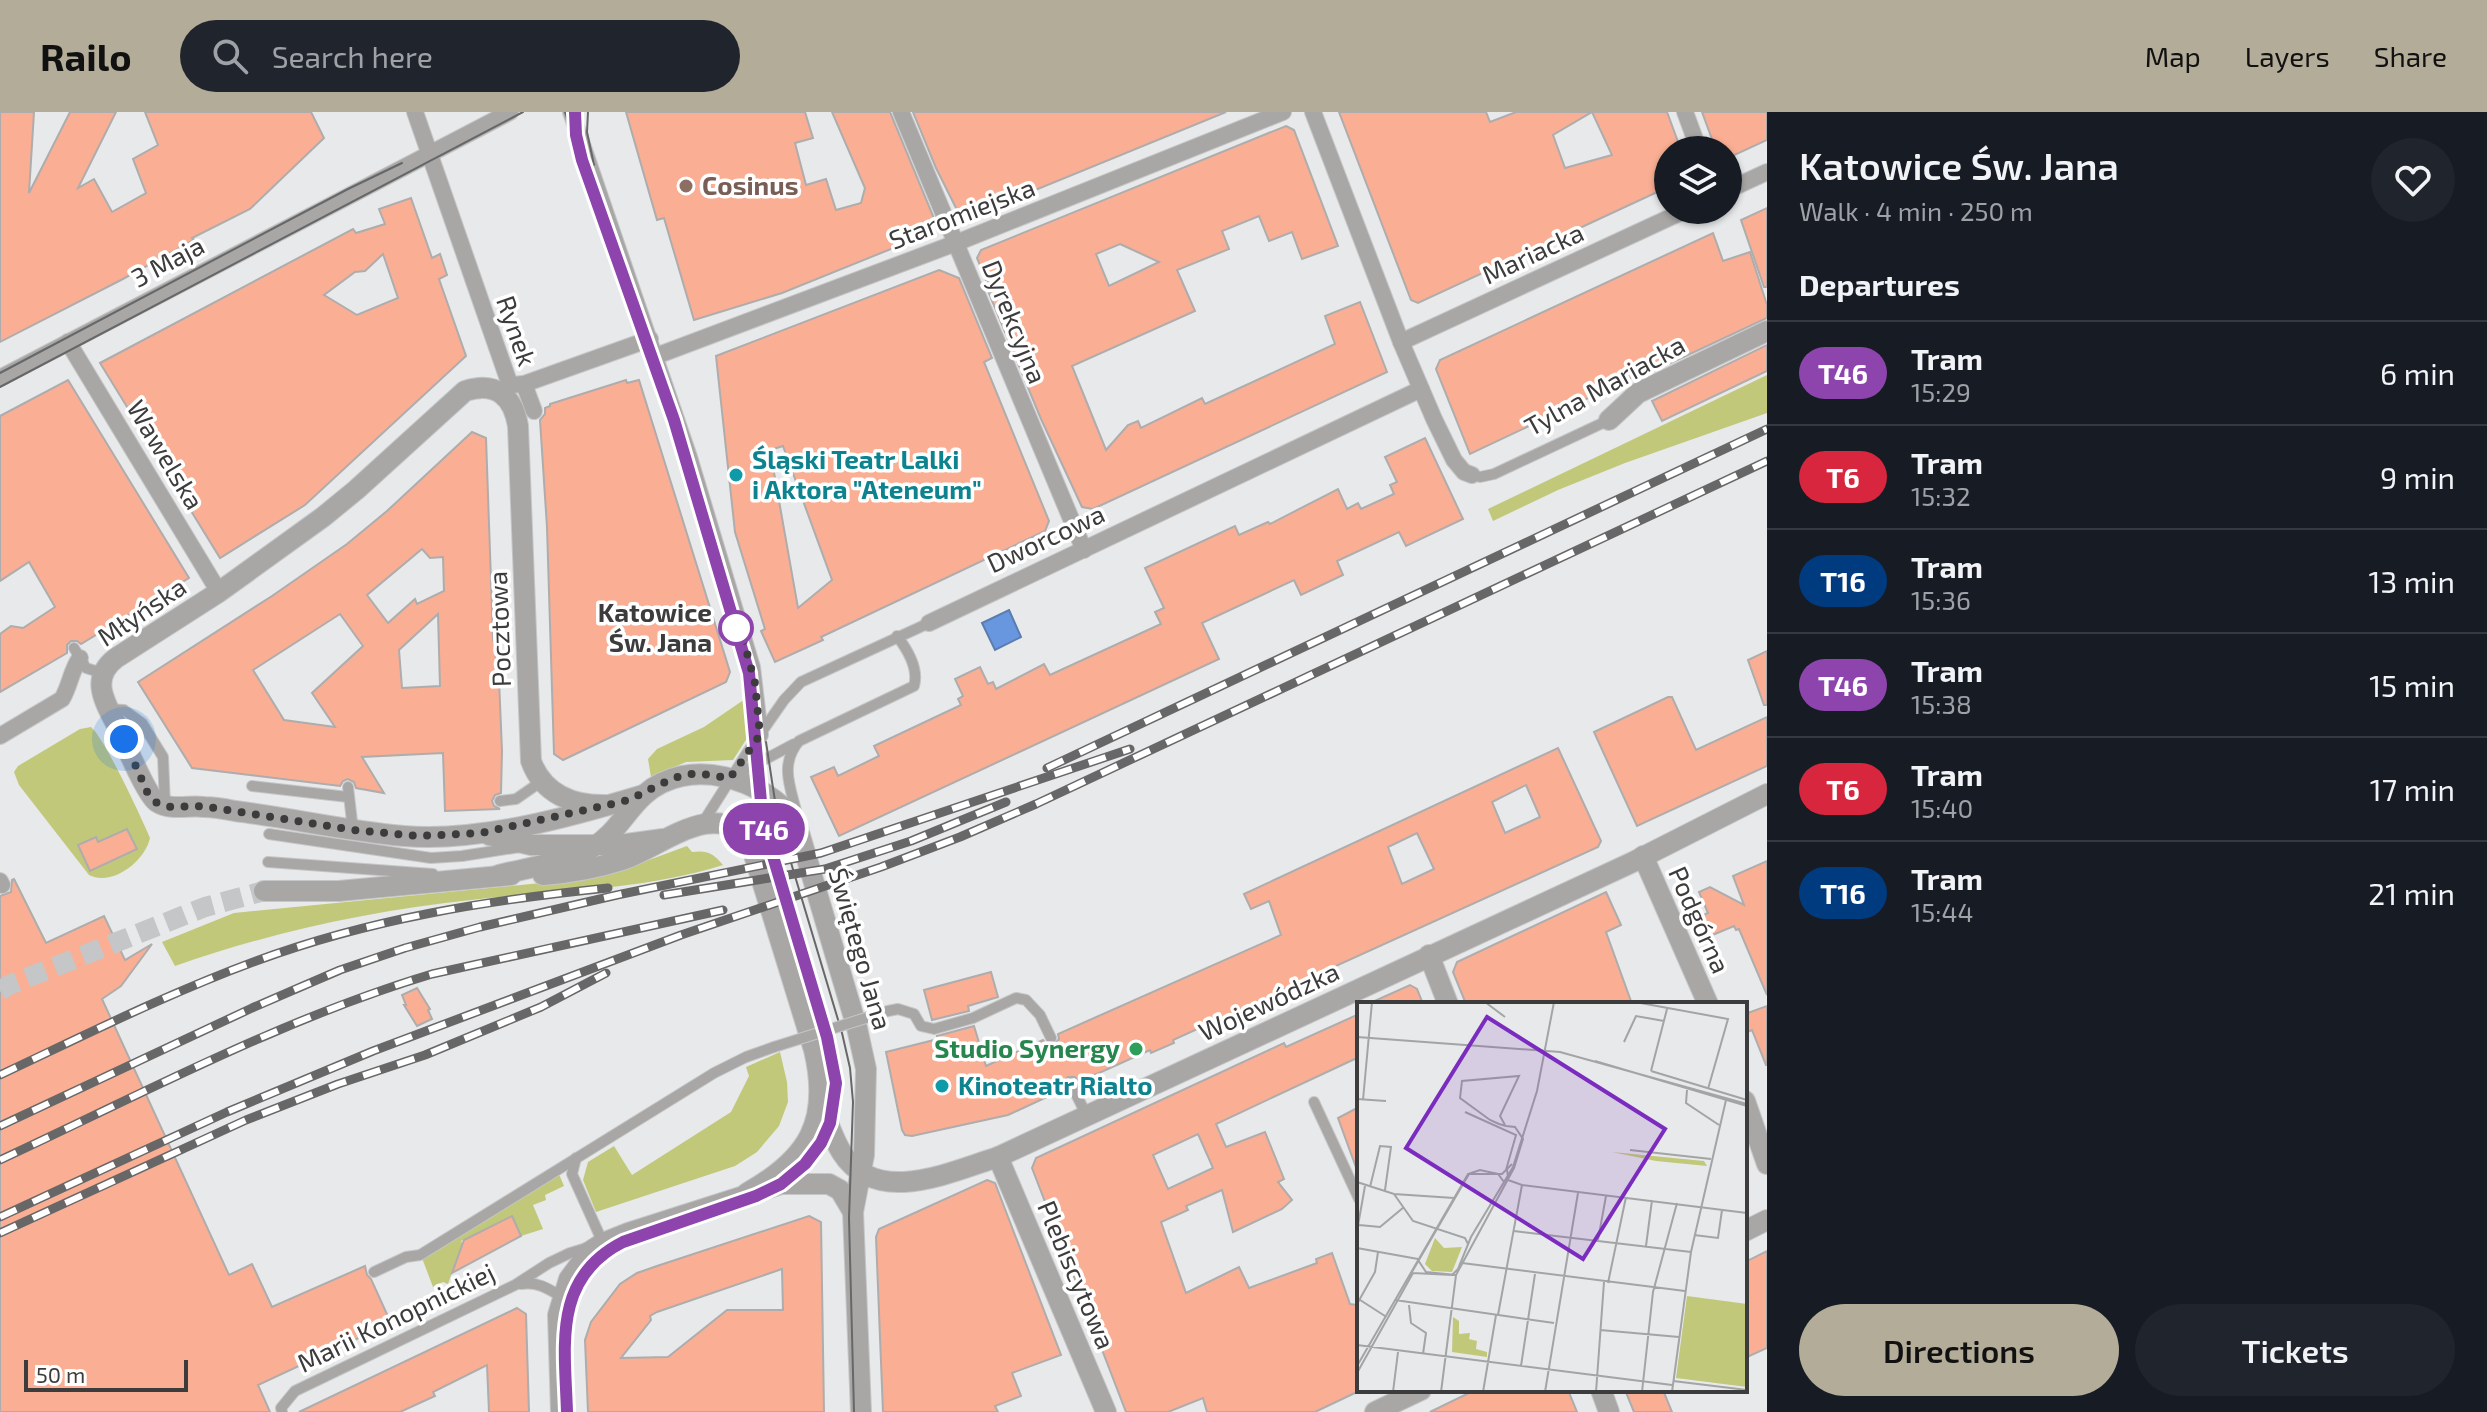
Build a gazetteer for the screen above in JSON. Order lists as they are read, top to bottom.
{
  "streets": {
    "street": [
      "Staromiejska",
      "Mariacka",
      "3 Maja",
      "Dyrekcyjna",
      "Rynek",
      "Tylna Mariacka",
      "Wawelska",
      "Dworcowa",
      "Młyńska",
      "Pocztowa",
      "Podgórna",
      "Świętego Jana",
      "Wojewódzka",
      "Plebiscytowa"
    ],
    "lane": ["Marii Konopnickiej"]
  },
  "crossings": [
    ["Staromiejska", "Dyrekcyjna"],
    ["Mariacka", "Tylna Mariacka"],
    ["3 Maja", "Rynek"],
    ["3 Maja", "Wawelska"],
    ["Dyrekcyjna", "Dworcowa"],
    ["Tylna Mariacka", "Dworcowa"],
    ["Wawelska", "Młyńska"],
    ["Dworcowa", "Świętego Jana"],
    ["Młyńska", "Pocztowa"],
    ["Podgórna", "Wojewódzka"],
    ["Świętego Jana", "Wojewódzka"],
    ["Wojewódzka", "Plebiscytowa"]
  ],
  "places": [
    "Cosinus",
    "Śląski Teatr Lalki i Aktora \"Ateneum\"",
    "Katowice Św. Jana",
    "Studio Synergy",
    "Kinoteatr Rialto"
  ],
  "lines": ["tram line T46"],
  "scale_bar": "50 m",
  "page": {
    "header": "Railo",
    "search": "Search here",
    "nav": ["Map", "Layers", "Share"],
    "on_map": "T46",
    "heading": [
      ["Katowice Św. Jana", "Walk · 4 min · 250 m"],
      "Departures"
    ],
    "list": [
      {
        "mark": "T46",
        "name": "Tram",
        "note": "15:29",
        "value": "6 min"
      },
      {
        "mark": "T6",
        "name": "Tram",
        "note": "15:32",
        "value": "9 min"
      },
      {
        "mark": "T16",
        "name": "Tram",
        "note": "15:36",
        "value": "13 min"
      },
      {
        "mark": "T46",
        "name": "Tram",
        "note": "15:38",
        "value": "15 min"
      },
      {
        "mark": "T6",
        "name": "Tram",
        "note": "15:40",
        "value": "17 min"
      },
      {
        "mark": "T16",
        "name": "Tram",
        "note": "15:44",
        "value": "21 min"
      }
    ],
    "buttons": ["Directions", "Tickets"],
    "scale": "50 m"
  }
}
